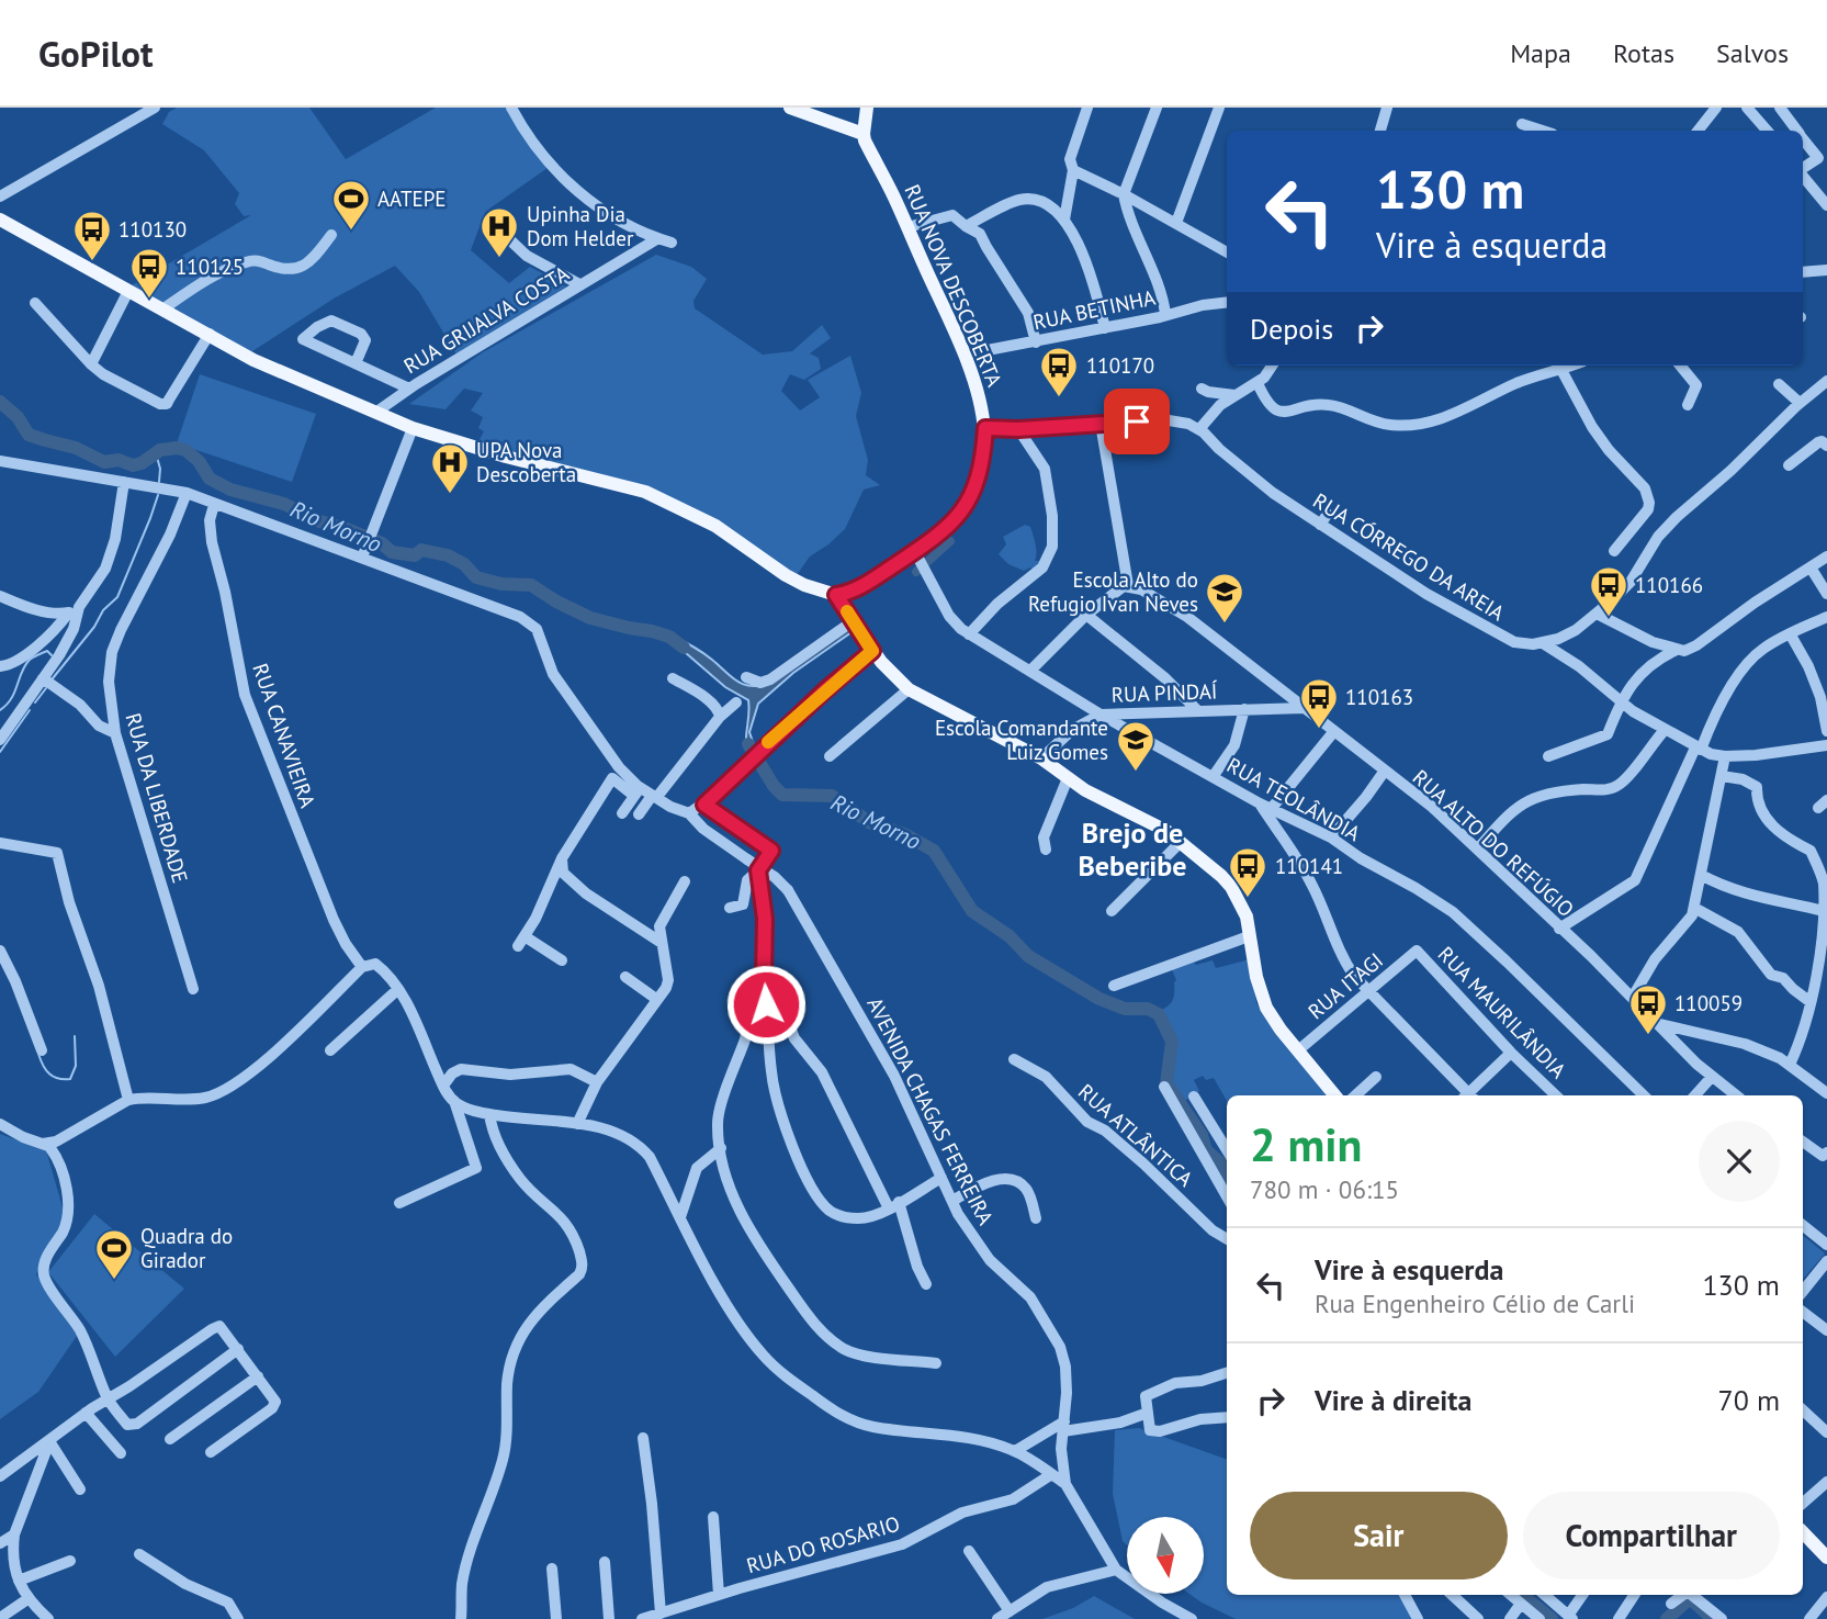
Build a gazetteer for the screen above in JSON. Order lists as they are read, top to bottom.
{
  "streets": {
    "main road": ["RUA NOVA DESCOBERTA"],
    "street": [
      "RUA BETINHA",
      "RUA GRIJALVA COSTA",
      "RUA CÓRREGO DA AREIA",
      "RUA PINDAÍ",
      "RUA CANAVIEIRA",
      "RUA DA LIBERDADE",
      "RUA TEOLÂNDIA",
      "RUA ALTO DO REFÚGIO",
      "RUA ITAGI",
      "RUA MAURILÂNDIA",
      "AVENIDA CHAGAS FERREIRA",
      "RUA ATLÂNTICA",
      "RUA DO ROSARIO"
    ]
  },
  "crossings": [
    ["RUA NOVA DESCOBERTA", "RUA BETINHA"],
    ["RUA NOVA DESCOBERTA", "RUA TEOLÂNDIA"],
    ["RUA PINDAÍ", "RUA TEOLÂNDIA"],
    ["RUA PINDAÍ", "RUA ALTO DO REFÚGIO"],
    ["RUA CANAVIEIRA", "AVENIDA CHAGAS FERREIRA"],
    ["RUA DA LIBERDADE", "AVENIDA CHAGAS FERREIRA"],
    ["RUA ITAGI", "RUA MAURILÂNDIA"]
  ],
  "districts": ["Brejo de Beberibe"],
  "water": ["Rio Morno"],
  "places": {
    "sports": ["AATEPE", "Quadra do Girador"],
    "hospital": ["Upinha Dia Dom Helder", "UPA Nova Descoberta"],
    "bus stop": [
      "110130",
      "110125",
      "110170",
      "110166",
      "110163",
      "110141",
      "110059"
    ],
    "school or university": ["Escola Alto do Refugio Ivan Neves", "Escola Comandante Luiz Gomes"]
  },
  "north": "bottom",
  "page": {
    "header": "GoPilot",
    "nav": ["Mapa", "Rotas", "Salvos"],
    "turn": ["130 m", "Vire à esquerda"],
    "then": "Depois",
    "heading": ["2 min", "780 m · 06:15"],
    "list": [
      {
        "name": "Vire à esquerda",
        "note": "Rua Engenheiro Célio de Carli",
        "value": "130 m"
      },
      {
        "name": "Vire à direita",
        "value": "70 m"
      }
    ],
    "buttons": ["Sair", "Compartilhar"]
  }
}
